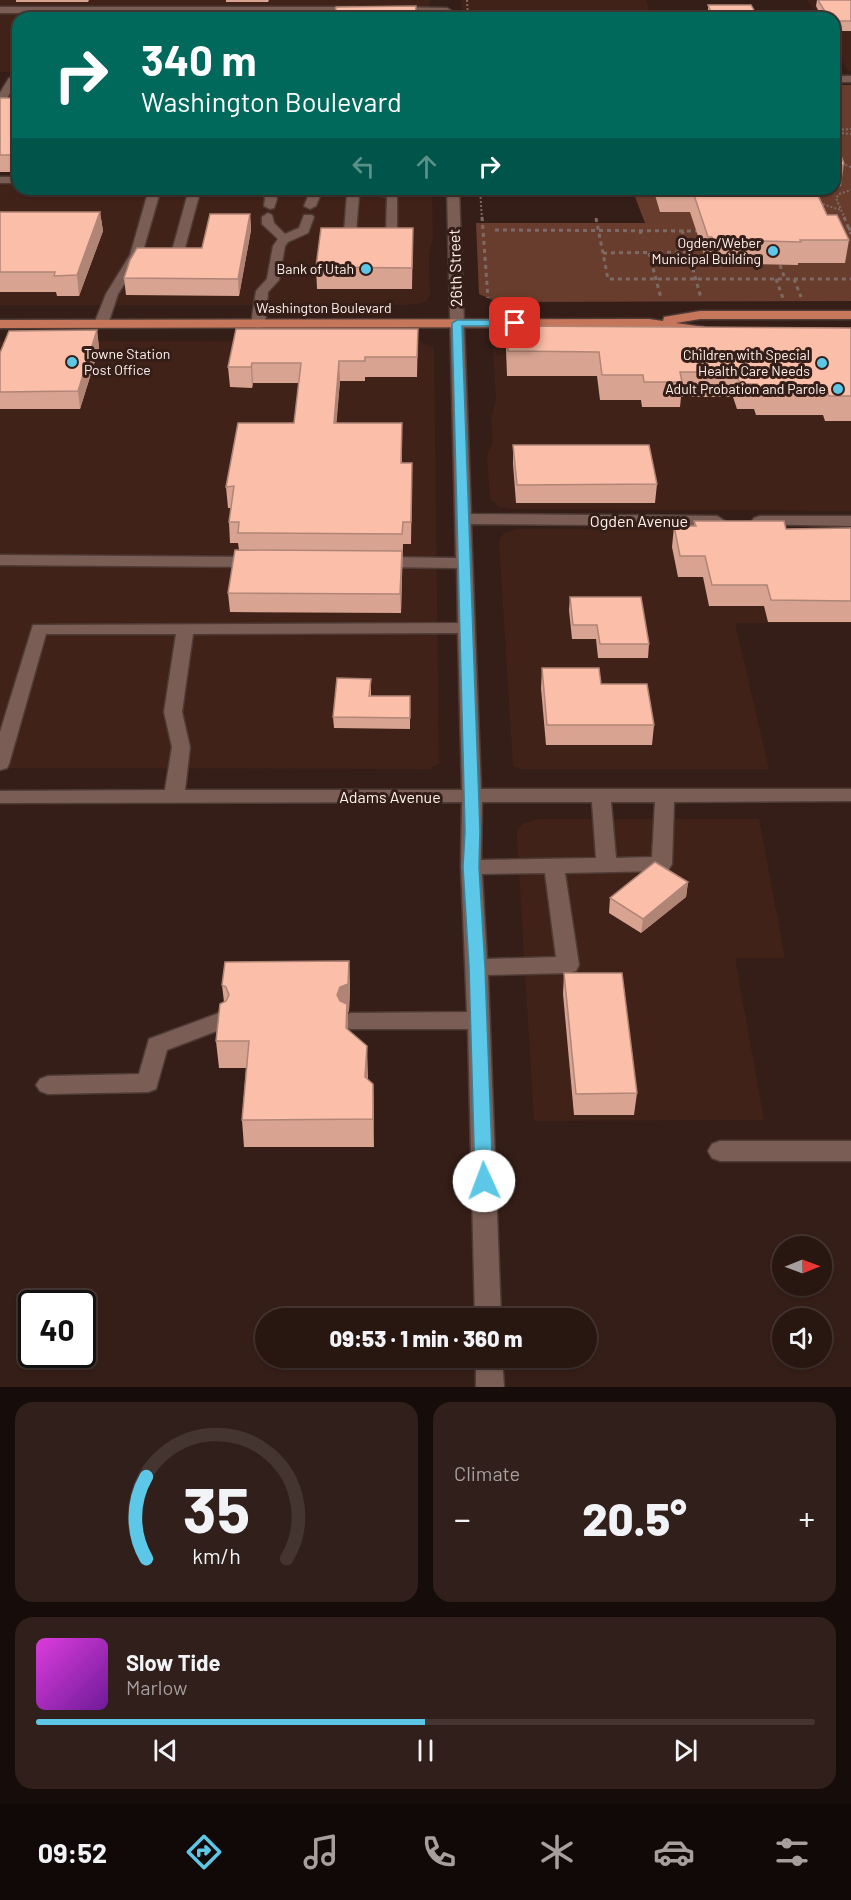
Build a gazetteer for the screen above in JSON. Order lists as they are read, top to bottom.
{
  "streets": {
    "main road": ["Washington Boulevard"],
    "street": ["26th Street", "Ogden Avenue", "Adams Avenue"]
  },
  "crossings": [
    ["26th Street", "Washington Boulevard"],
    ["26th Street", "Ogden Avenue"],
    ["26th Street", "Adams Avenue"]
  ],
  "places": [
    "Ogden/Weber Municipal Building",
    "Bank of Utah",
    "Towne Station Post Office",
    "Children with Special Health Care Needs",
    "Adult Probation and Parole"
  ],
  "north": "right",
  "page": {
    "turn": ["340 m", "Washington Boulevard"],
    "limit": "40",
    "trip": "09:53 · 1 min · 360 m",
    "tile": "Climate",
    "heat": ["−", "20.5°", "+"],
    "song": ["Slow Tide", "Marlow"],
    "tabs": "09:52",
    "gauge": ["35", "km/h"]
  }
}
